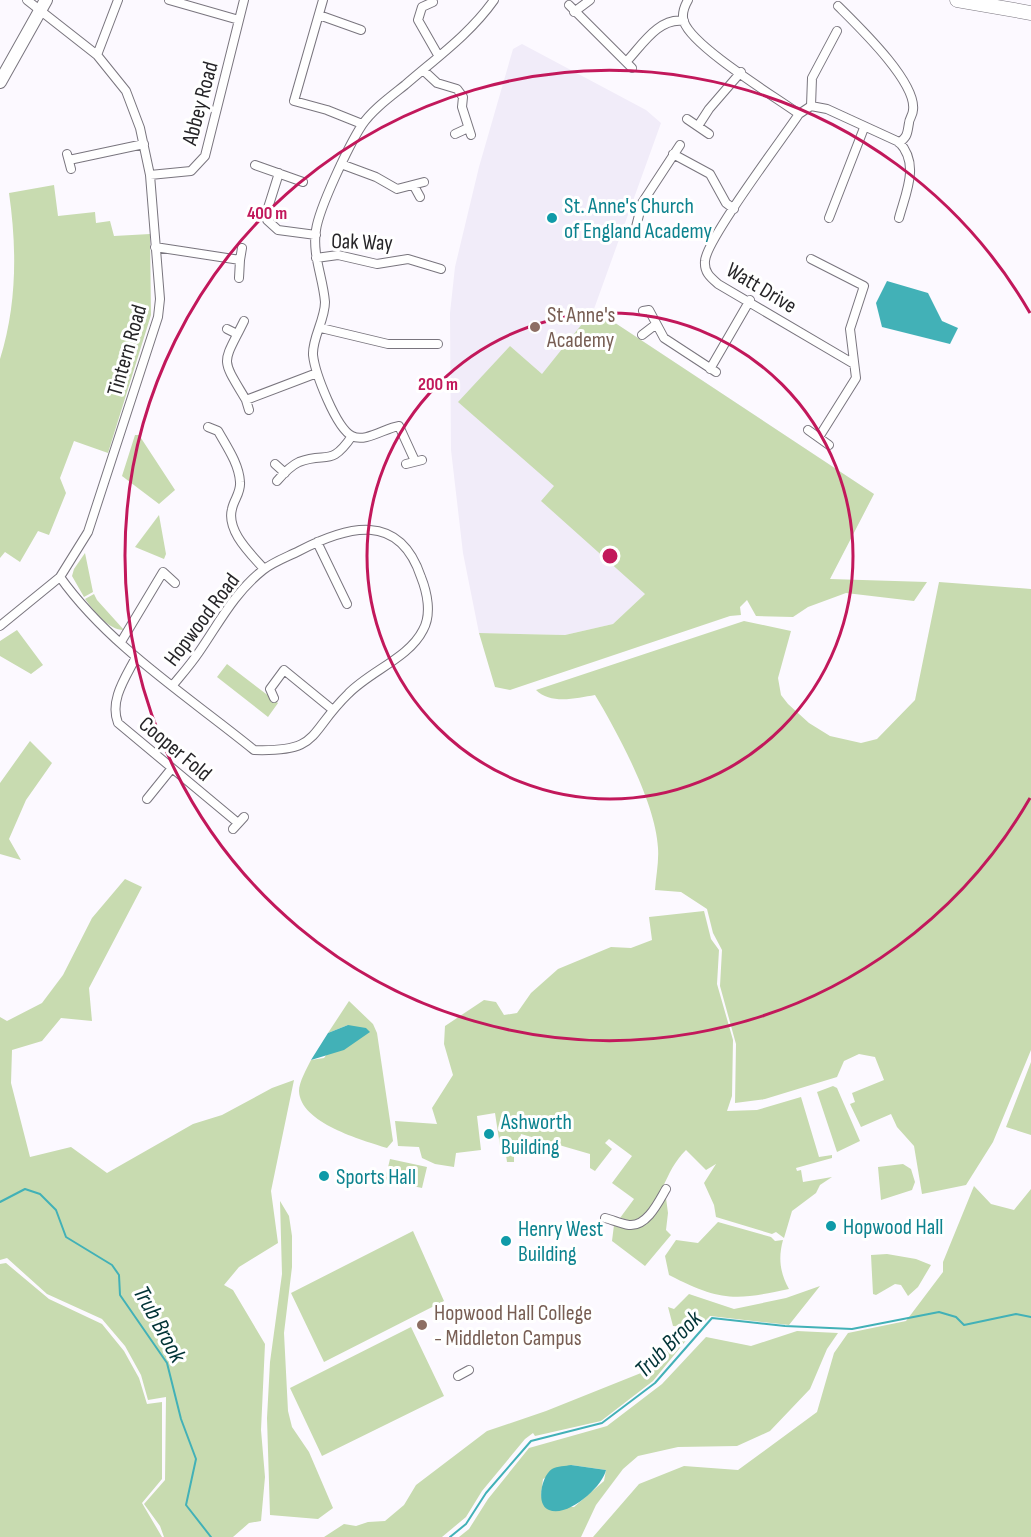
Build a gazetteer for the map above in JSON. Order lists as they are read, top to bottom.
{
  "streets": {
    "street": [
      "Abbey Road",
      "Oak Way",
      "Watt Drive",
      "Tintern Road",
      "Hopwood Road",
      "Cooper Fold"
    ]
  },
  "crossings": [
    ["Abbey Road", "Tintern Road"],
    ["Tintern Road", "Hopwood Road"],
    ["Hopwood Road", "Cooper Fold"]
  ],
  "water": ["Trub Brook"],
  "places": [
    "St. Anne's Church of England Academy",
    "St Anne's Academy",
    "Ashworth Building",
    "Sports Hall",
    "Hopwood Hall",
    "Henry West Building",
    "Hopwood Hall College - Middleton Campus"
  ],
  "rings": ["400 m", "200 m"]
}
